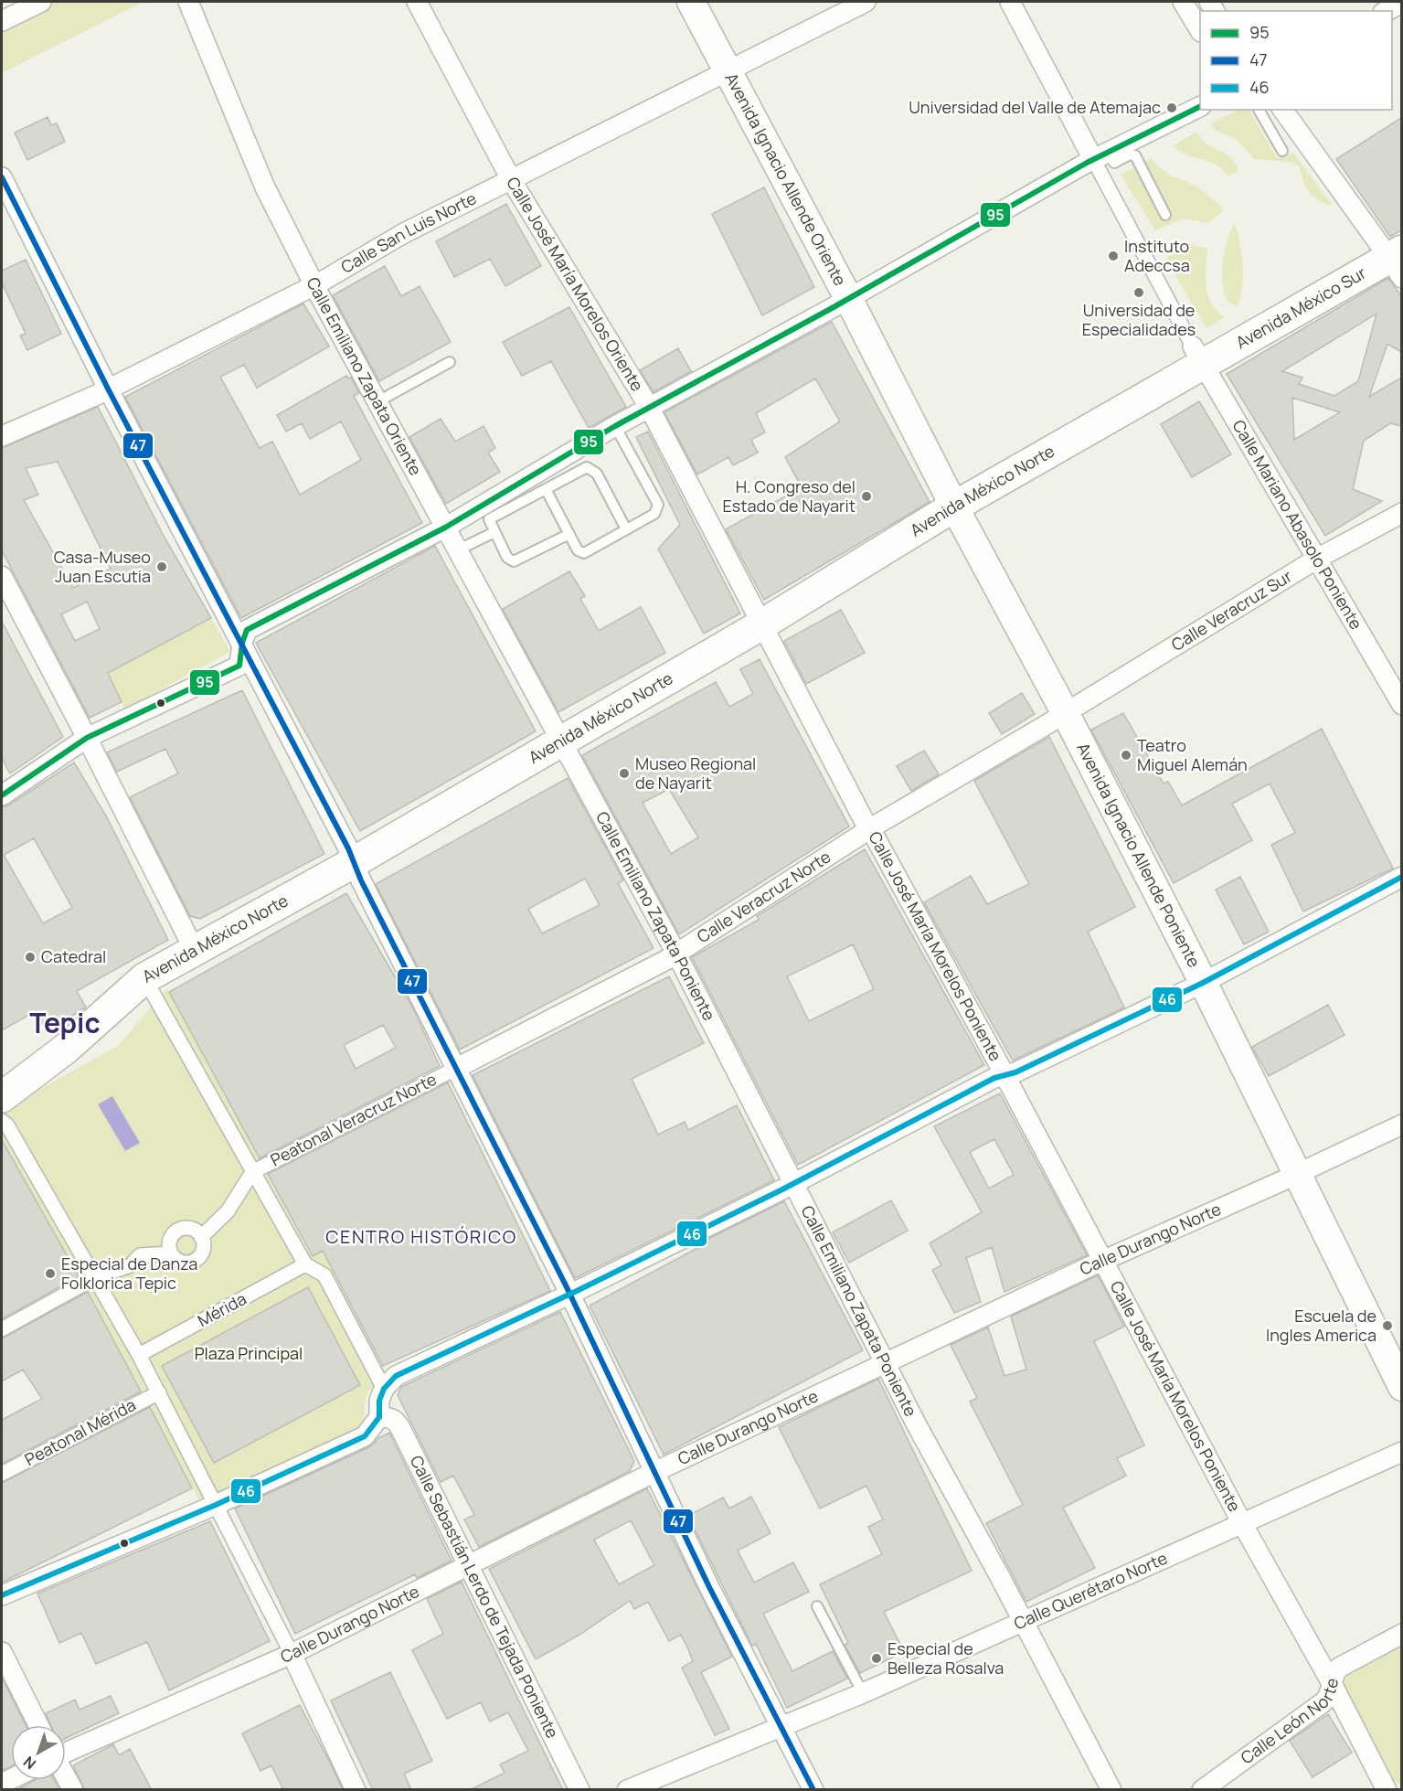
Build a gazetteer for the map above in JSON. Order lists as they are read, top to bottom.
{
  "streets": {
    "main road": [
      "Avenida Ignacio Allende Oriente",
      "Avenida México Sur",
      "Avenida México Norte",
      "Avenida Ignacio Allende Poniente"
    ],
    "street": [
      "Calle San Luis Norte",
      "Calle José María Morelos Oriente",
      "Calle Emiliano Zapata Oriente",
      "Calle Mariano Abasolo Poniente",
      "Calle Veracruz Sur",
      "Calle Veracruz Norte",
      "Calle Emiliano Zapata Poniente",
      "Calle José María Morelos Poniente",
      "Peatonal Veracruz Norte",
      "Calle Durango Norte",
      "Mérida",
      "Peatonal Mérida",
      "Calle Querétaro Norte",
      "Calle Sebastián Lerdo de Tejada Poniente",
      "Calle León Norte"
    ]
  },
  "crossings": [
    ["Avenida Ignacio Allende Oriente", "Calle San Luis Norte"],
    ["Avenida Ignacio Allende Oriente", "Avenida México Norte"],
    ["Avenida Ignacio Allende Oriente", "Avenida Ignacio Allende Poniente"],
    ["Calle San Luis Norte", "Calle José María Morelos Oriente"],
    ["Calle San Luis Norte", "Calle Emiliano Zapata Oriente"],
    ["Calle José María Morelos Oriente", "Avenida México Norte"],
    ["Calle José María Morelos Oriente", "Calle José María Morelos Poniente"],
    ["Avenida México Sur", "Avenida México Norte"],
    ["Avenida México Sur", "Calle Mariano Abasolo Poniente"],
    ["Calle Emiliano Zapata Oriente", "Avenida México Norte"],
    ["Calle Emiliano Zapata Oriente", "Calle Emiliano Zapata Poniente"],
    ["Avenida México Norte", "Calle Mariano Abasolo Poniente"],
    ["Avenida México Norte", "Avenida Ignacio Allende Poniente"],
    ["Avenida México Norte", "Calle Emiliano Zapata Poniente"],
    ["Avenida México Norte", "Calle José María Morelos Poniente"],
    ["Calle Mariano Abasolo Poniente", "Calle Veracruz Sur"],
    ["Calle Veracruz Sur", "Avenida Ignacio Allende Poniente"],
    ["Calle Veracruz Sur", "Calle Veracruz Norte"],
    ["Avenida Ignacio Allende Poniente", "Calle Veracruz Norte"],
    ["Avenida Ignacio Allende Poniente", "Calle Durango Norte"],
    ["Calle Veracruz Norte", "Calle Emiliano Zapata Poniente"],
    ["Calle Veracruz Norte", "Calle José María Morelos Poniente"],
    ["Calle Veracruz Norte", "Peatonal Veracruz Norte"],
    ["Calle Emiliano Zapata Poniente", "Calle Durango Norte"],
    ["Calle Emiliano Zapata Poniente", "Calle Querétaro Norte"],
    ["Calle José María Morelos Poniente", "Calle Durango Norte"],
    ["Calle José María Morelos Poniente", "Calle Querétaro Norte"],
    ["Calle José María Morelos Poniente", "Calle León Norte"],
    ["Calle Durango Norte", "Calle Sebastián Lerdo de Tejada Poniente"]
  ],
  "districts": ["Tepic", "CENTRO HISTÓRICO"],
  "parks": ["Plaza Principal"],
  "places": [
    "Universidad del Valle de Atemajac",
    "Instituto Adeccsa",
    "Universidad de Especialidades",
    "H. Congreso del Estado de Nayarit",
    "Casa-Museo Juan Escutia",
    "Teatro Miguel Alemán",
    "Museo Regional de Nayarit",
    "Catedral",
    "Especial de Danza Folklorica Tepic",
    "Escuela de Ingles America",
    "Especial de Belleza Rosalva"
  ],
  "lines": ["transit line 95", "transit line 47", "transit line 46"],
  "legend": ["95", "47", "46"],
  "north": "bottom left"
}
